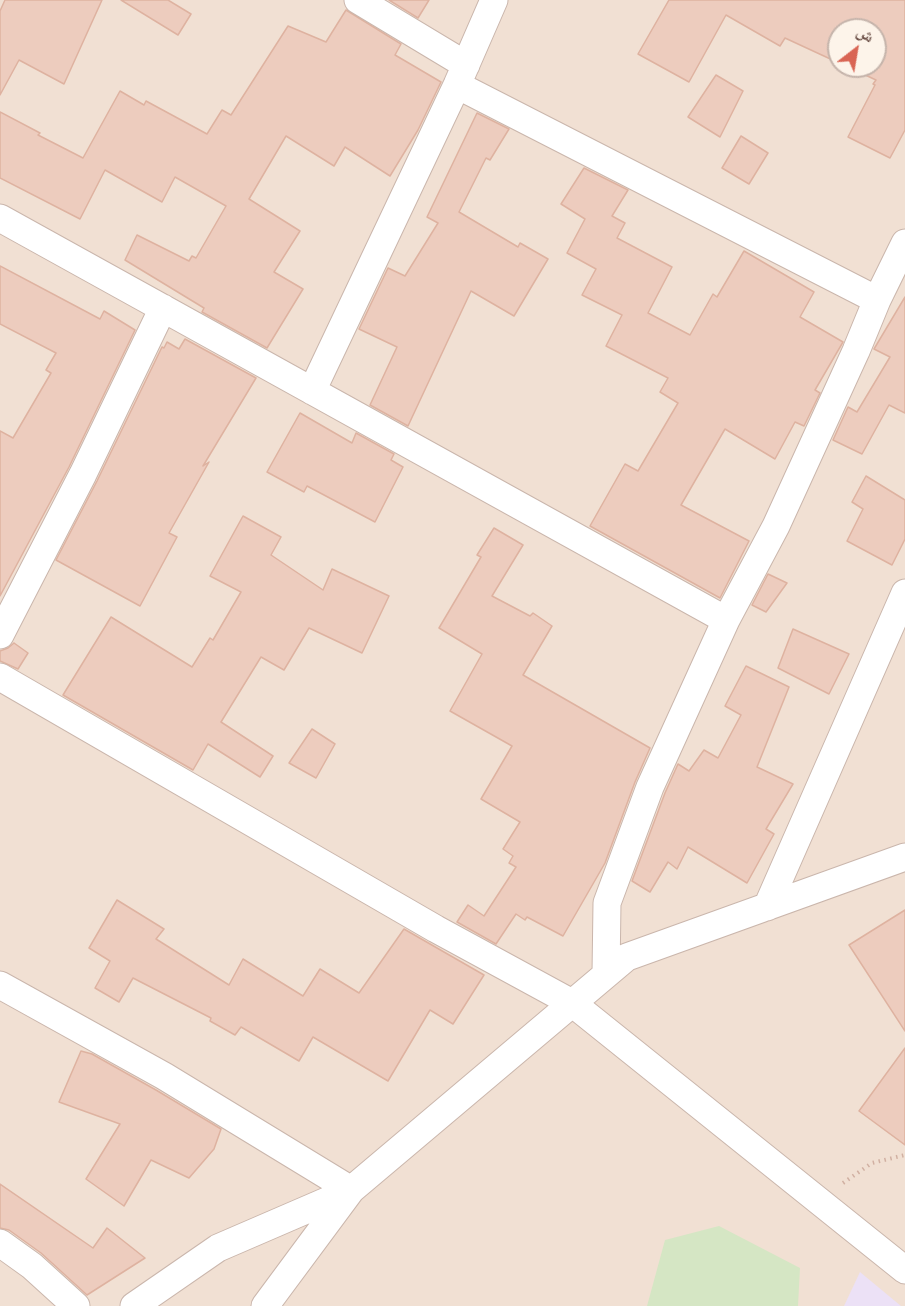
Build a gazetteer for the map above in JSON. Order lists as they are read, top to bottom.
{
  "north": "top right"
}
